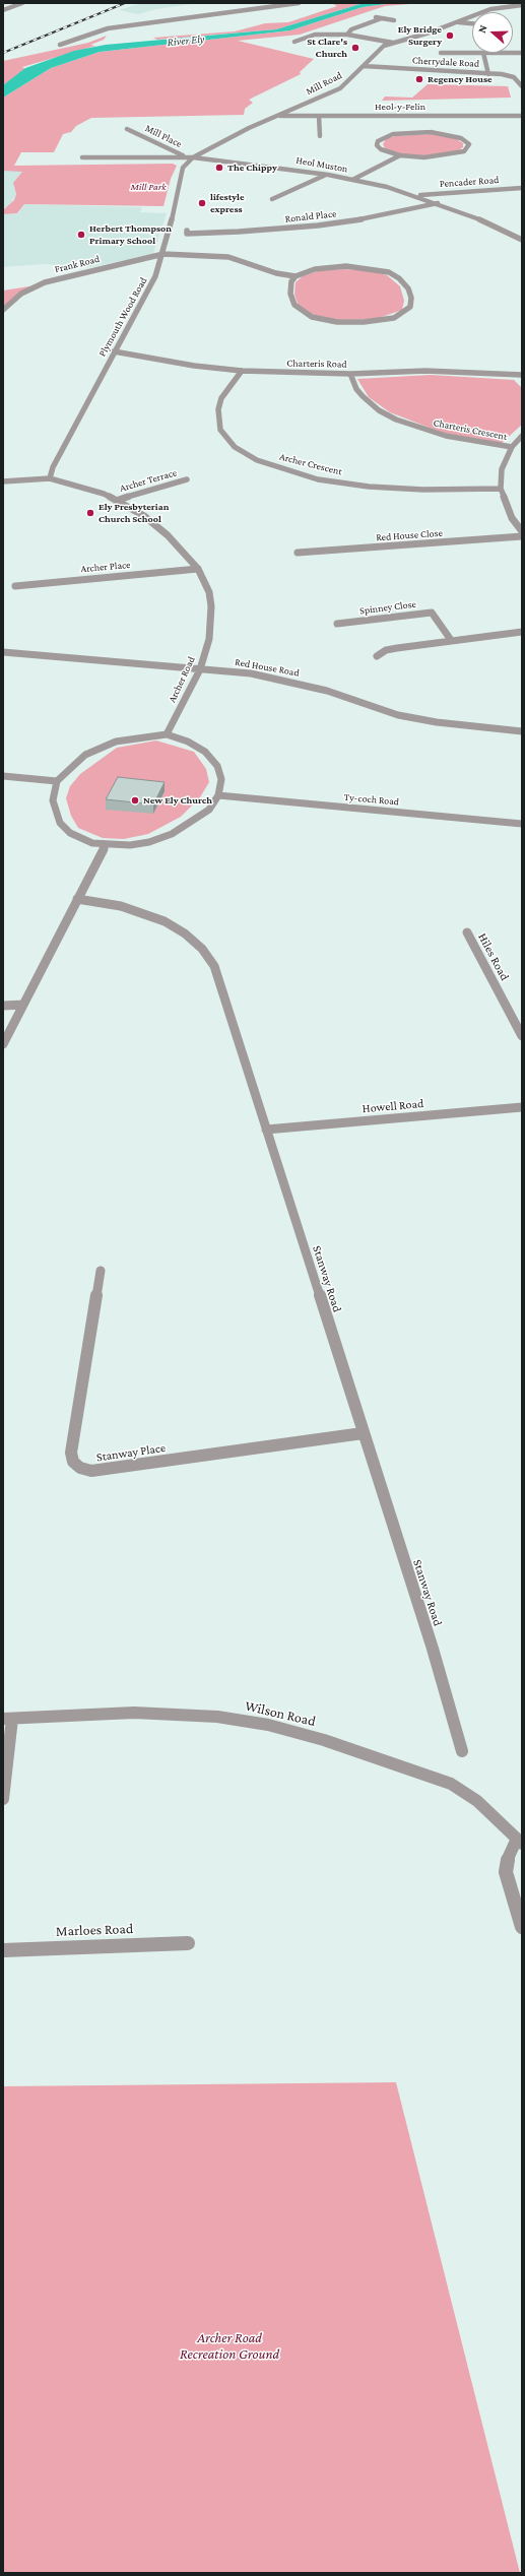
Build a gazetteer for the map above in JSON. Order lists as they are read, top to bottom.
{
  "streets": {
    "street": [
      "Cherrydale Road",
      "Mill Road",
      "Heol-y-Felin",
      "Mill Place",
      "Heol Muston",
      "Pencader Road",
      "Ronald Place",
      "Frank Road",
      "Plymouth Wood Road",
      "Charteris Road",
      "Charteris Crescent",
      "Archer Crescent",
      "Archer Terrace",
      "Red House Close",
      "Archer Place",
      "Spinney Close",
      "Red House Road",
      "Archer Road",
      "Ty-coch Road",
      "Hiles Road",
      "Howell Road",
      "Stanway Road",
      "Stanway Place",
      "Wilson Road",
      "Marloes Road"
    ]
  },
  "crossings": [
    ["Cherrydale Road", "Mill Road"],
    ["Mill Road", "Heol-y-Felin"],
    ["Mill Road", "Mill Place"],
    ["Mill Road", "Heol Muston"],
    ["Mill Road", "Plymouth Wood Road"],
    ["Mill Place", "Heol Muston"],
    ["Mill Place", "Plymouth Wood Road"],
    ["Heol Muston", "Pencader Road"],
    ["Heol Muston", "Ronald Place"],
    ["Heol Muston", "Plymouth Wood Road"],
    ["Frank Road", "Plymouth Wood Road"],
    ["Plymouth Wood Road", "Charteris Road"],
    ["Plymouth Wood Road", "Archer Road"],
    ["Charteris Road", "Charteris Crescent"],
    ["Charteris Road", "Archer Crescent"],
    ["Archer Terrace", "Archer Road"],
    ["Archer Place", "Archer Road"],
    ["Red House Road", "Archer Road"],
    ["Archer Road", "Ty-coch Road"],
    ["Howell Road", "Stanway Road"],
    ["Stanway Road", "Stanway Place"]
  ],
  "water": ["River Ely"],
  "parks": ["Mill Park", "Archer Road Recreation Ground"],
  "places": [
    "Ely Bridge Surgery",
    "St Clare's Church",
    "Regency House",
    "The Chippy",
    "lifestyle express",
    "Herbert Thompson Primary School",
    "Ely Presbyterian Church School",
    "New Ely Church"
  ],
  "north": "left"
}
